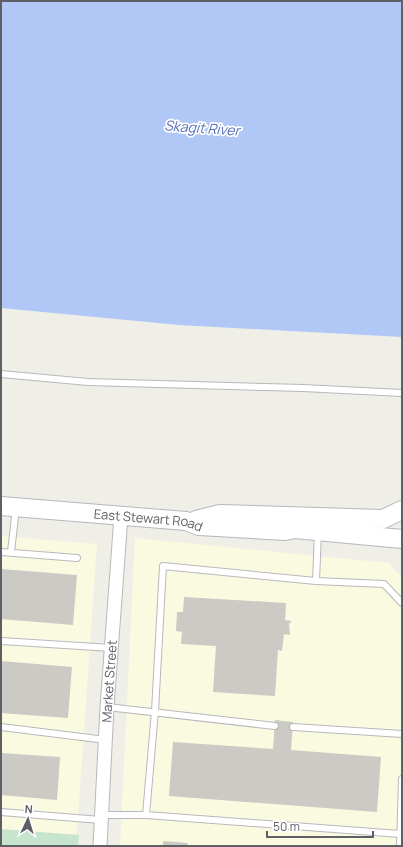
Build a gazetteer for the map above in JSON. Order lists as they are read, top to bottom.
{
  "streets": {
    "street": ["East Stewart Road", "Market Street"]
  },
  "crossings": [
    ["East Stewart Road", "Market Street"]
  ],
  "water": ["Skagit River"],
  "scale_bar": "50 m",
  "north": "top"
}
